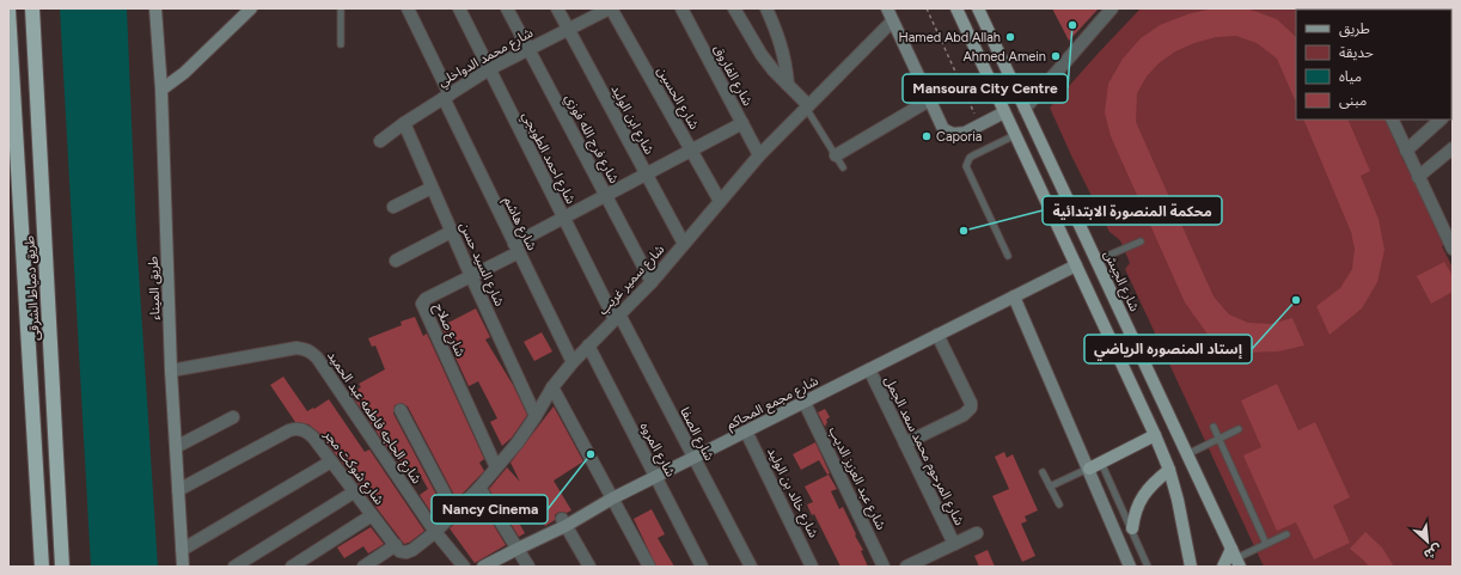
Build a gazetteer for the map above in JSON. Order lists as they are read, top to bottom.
{
  "streets": {
    "highway": ["طريق دمياط الشرقى"],
    "main road": ["شارع الجيش"],
    "street": [
      "شارع محمد الدواخلي",
      "شارع الفاروق",
      "شارع الحسين",
      "شارع ابن الوليد",
      "شارع فرج الله فوزي",
      "شارع احمد الطوبجي",
      "شارع هاشم",
      "شارع السيد حسن",
      "شارع سمير غريب",
      "طريق الميناء",
      "شارع صلاح",
      "شارع مجمع المحاكم",
      "شارع الحاجه فاطمه عبد الحميد",
      "شارع الصفا",
      "شارع المروه",
      "شارع المرحوم محمد سعد الجمل",
      "شارع شوكت مجر",
      "شارع عبد العزيز الديب",
      "شارع خالد بن الوليد"
    ]
  },
  "crossings": [
    ["شارع محمد الدواخلي", "شارع الحسين"],
    ["شارع محمد الدواخلي", "شارع ابن الوليد"],
    ["شارع محمد الدواخلي", "شارع فرج الله فوزي"],
    ["شارع محمد الدواخلي", "شارع احمد الطوبجي"],
    ["شارع محمد الدواخلي", "شارع هاشم"],
    ["شارع محمد الدواخلي", "شارع السيد حسن"],
    ["شارع الفاروق", "شارع سمير غريب"],
    ["شارع الفاروق", "شارع صلاح"],
    ["شارع الحسين", "شارع سمير غريب"],
    ["شارع الحسين", "شارع صلاح"],
    ["شارع ابن الوليد", "شارع سمير غريب"],
    ["شارع ابن الوليد", "شارع صلاح"],
    ["شارع فرج الله فوزي", "شارع سمير غريب"],
    ["شارع فرج الله فوزي", "شارع صلاح"],
    ["شارع احمد الطوبجي", "شارع سمير غريب"],
    ["شارع احمد الطوبجي", "شارع صلاح"],
    ["شارع احمد الطوبجي", "شارع الصفا"],
    ["شارع هاشم", "شارع سمير غريب"],
    ["شارع هاشم", "شارع صلاح"],
    ["شارع السيد حسن", "شارع سمير غريب"],
    ["شارع السيد حسن", "شارع صلاح"],
    ["شارع سمير غريب", "شارع صلاح"],
    ["شارع سمير غريب", "شارع الحاجه فاطمه عبد الحميد"],
    ["شارع سمير غريب", "شارع الصفا"],
    ["شارع سمير غريب", "شارع المروه"],
    ["شارع سمير غريب", "شارع شوكت مجر"],
    ["طريق الميناء", "شارع الحاجه فاطمه عبد الحميد"],
    ["طريق الميناء", "شارع شوكت مجر"],
    ["شارع مجمع المحاكم", "شارع الصفا"],
    ["شارع مجمع المحاكم", "شارع المروه"],
    ["شارع مجمع المحاكم", "شارع المرحوم محمد سعد الجمل"],
    ["شارع مجمع المحاكم", "شارع عبد العزيز الديب"],
    ["شارع مجمع المحاكم", "شارع خالد بن الوليد"]
  ],
  "places": [
    "Mansoura City Centre",
    "Hamed Abd Allah",
    "Ahmed Amein",
    "Caporia",
    "محكمة المنصورة الابتدائية",
    "إستاد المنصوره الرياضي",
    "Nancy Cinema"
  ],
  "legend": [
    "طريق",
    "حديقة",
    "مياه",
    "مبنى"
  ],
  "north": "bottom right"
}
